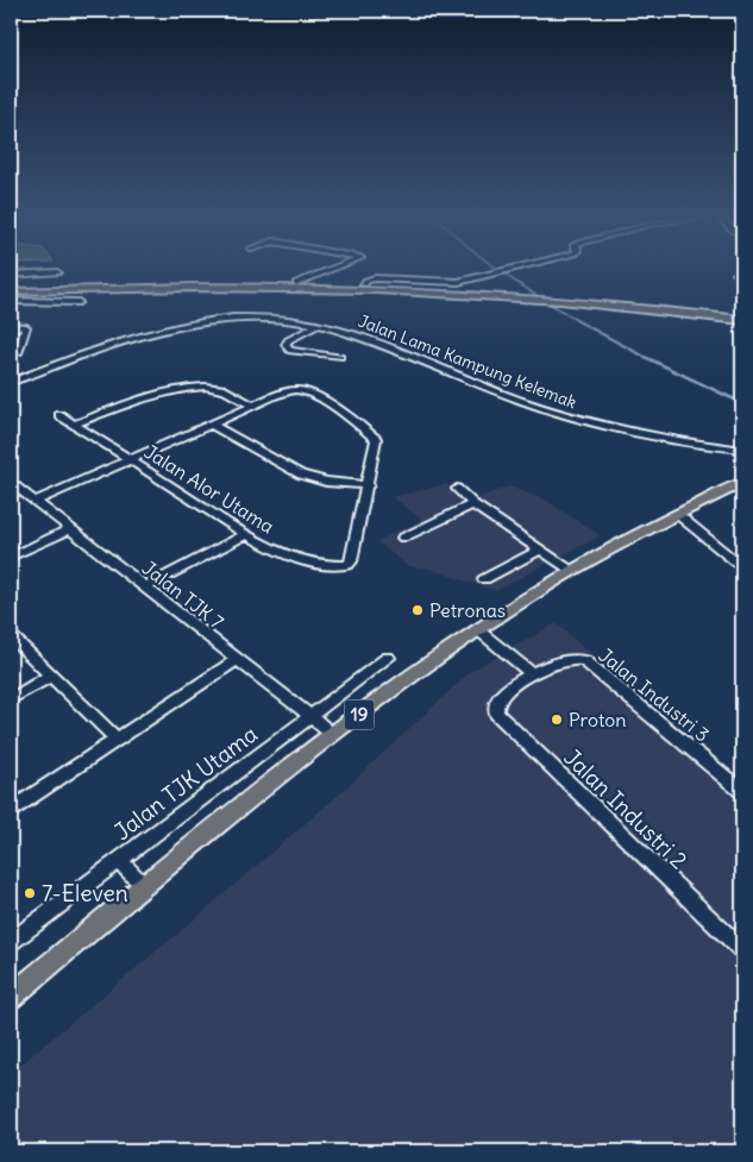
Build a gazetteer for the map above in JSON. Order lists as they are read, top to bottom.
{
  "streets": {
    "main road": ["19"],
    "street": [
      "Jalan Lama Kampung Kelemak",
      "Jalan Alor Utama",
      "Jalan TJK 7",
      "Jalan Industri 3",
      "Jalan TJK Utama",
      "Jalan Industri 2"
    ]
  },
  "crossings": [
    ["Jalan TJK 7", "19"],
    ["Jalan TJK 7", "Jalan TJK Utama"],
    ["Jalan Industri 3", "Jalan Industri 2"]
  ],
  "places": ["Petronas", "Proton", "7-Eleven"]
}
